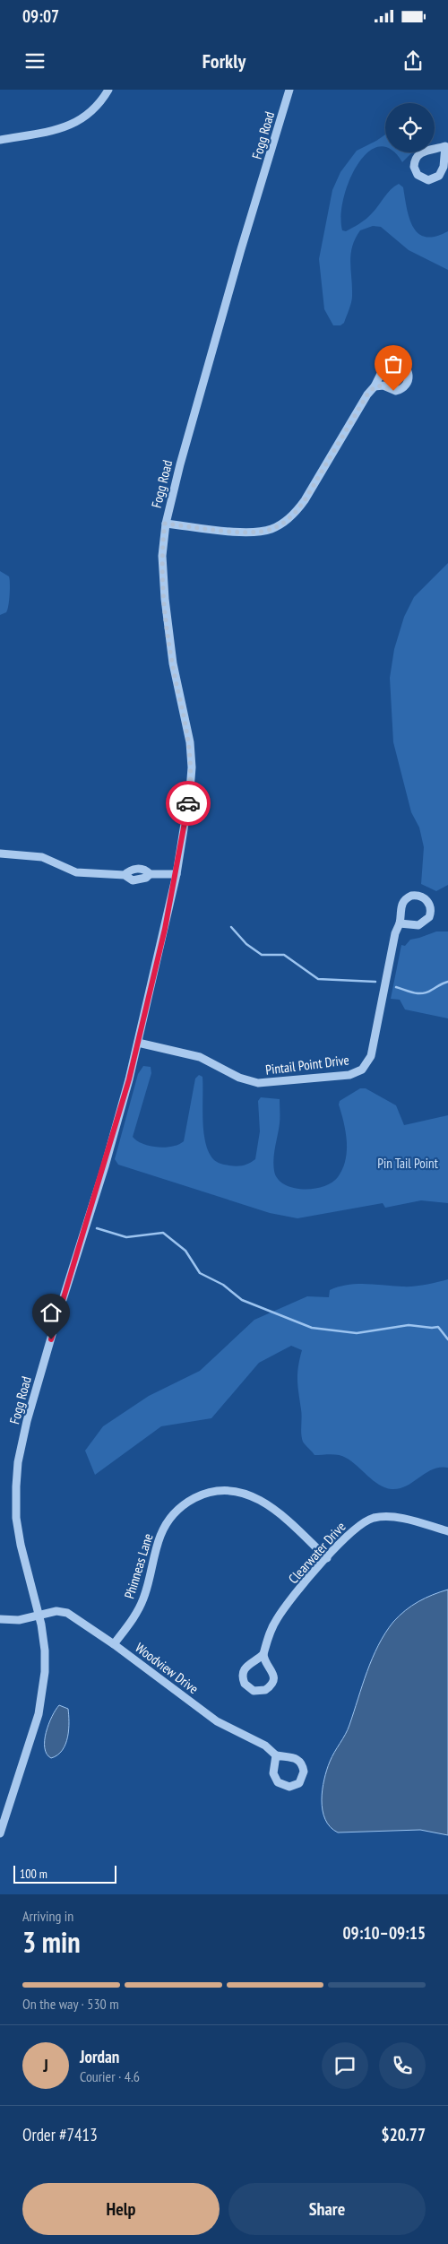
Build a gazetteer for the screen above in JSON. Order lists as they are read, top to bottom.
{
  "streets": {
    "street": [
      "Fogg Road",
      "Pintail Point Drive",
      "Clearwater Drive",
      "Phinneas Lane",
      "Woodview Drive"
    ]
  },
  "crossings": [
    ["Fogg Road", "Pintail Point Drive"],
    ["Fogg Road", "Woodview Drive"],
    ["Clearwater Drive", "Phinneas Lane"],
    ["Phinneas Lane", "Woodview Drive"]
  ],
  "parks": ["Pin Tail Point"],
  "scale_bar": "100 m",
  "page": {
    "status": "09:07",
    "header": "Forkly",
    "scale": "100 m",
    "heading": ["3 min", "Arriving in", "09:10–09:15"],
    "panel": [
      "Jordan",
      "Courier · 4.6",
      "Order #7413",
      "$20.77"
    ],
    "bar": "On the way · 530 m",
    "round": "J",
    "buttons": ["Help", "Share"]
  }
}
